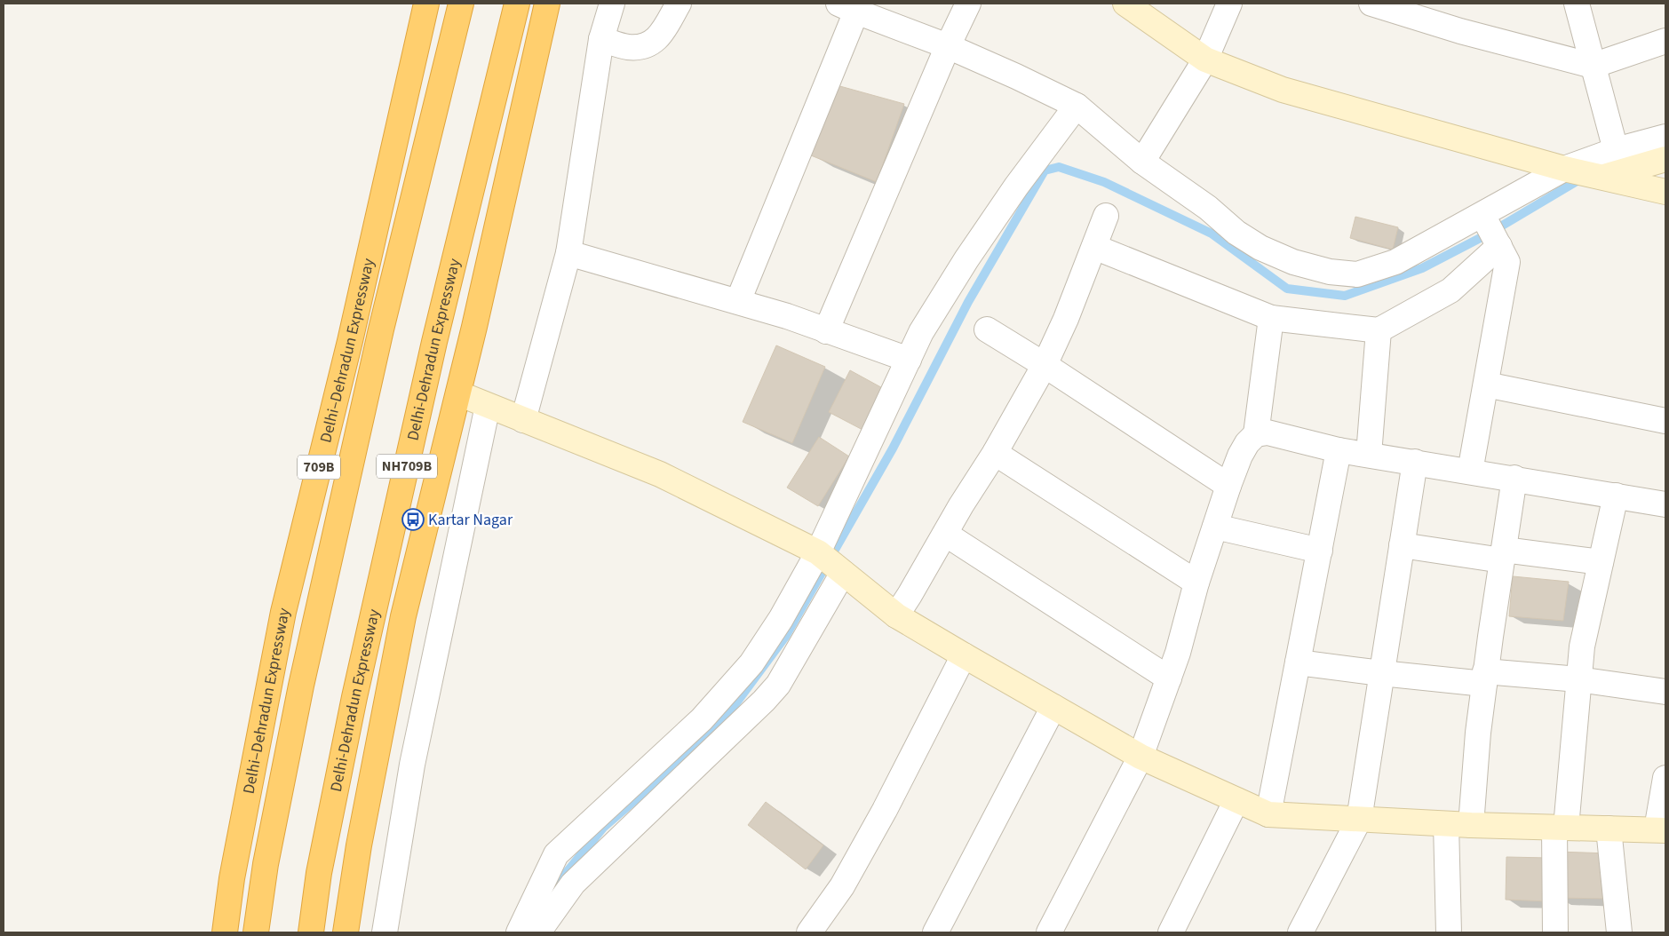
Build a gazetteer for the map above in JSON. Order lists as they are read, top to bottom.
{
  "streets": {
    "highway": [
      "Delhi–Dehradun Expressway",
      "Delhi-Dehradun Expressway",
      "NH709B",
      "709B"
    ]
  },
  "places": {
    "bus stop": ["Kartar Nagar"]
  }
}
